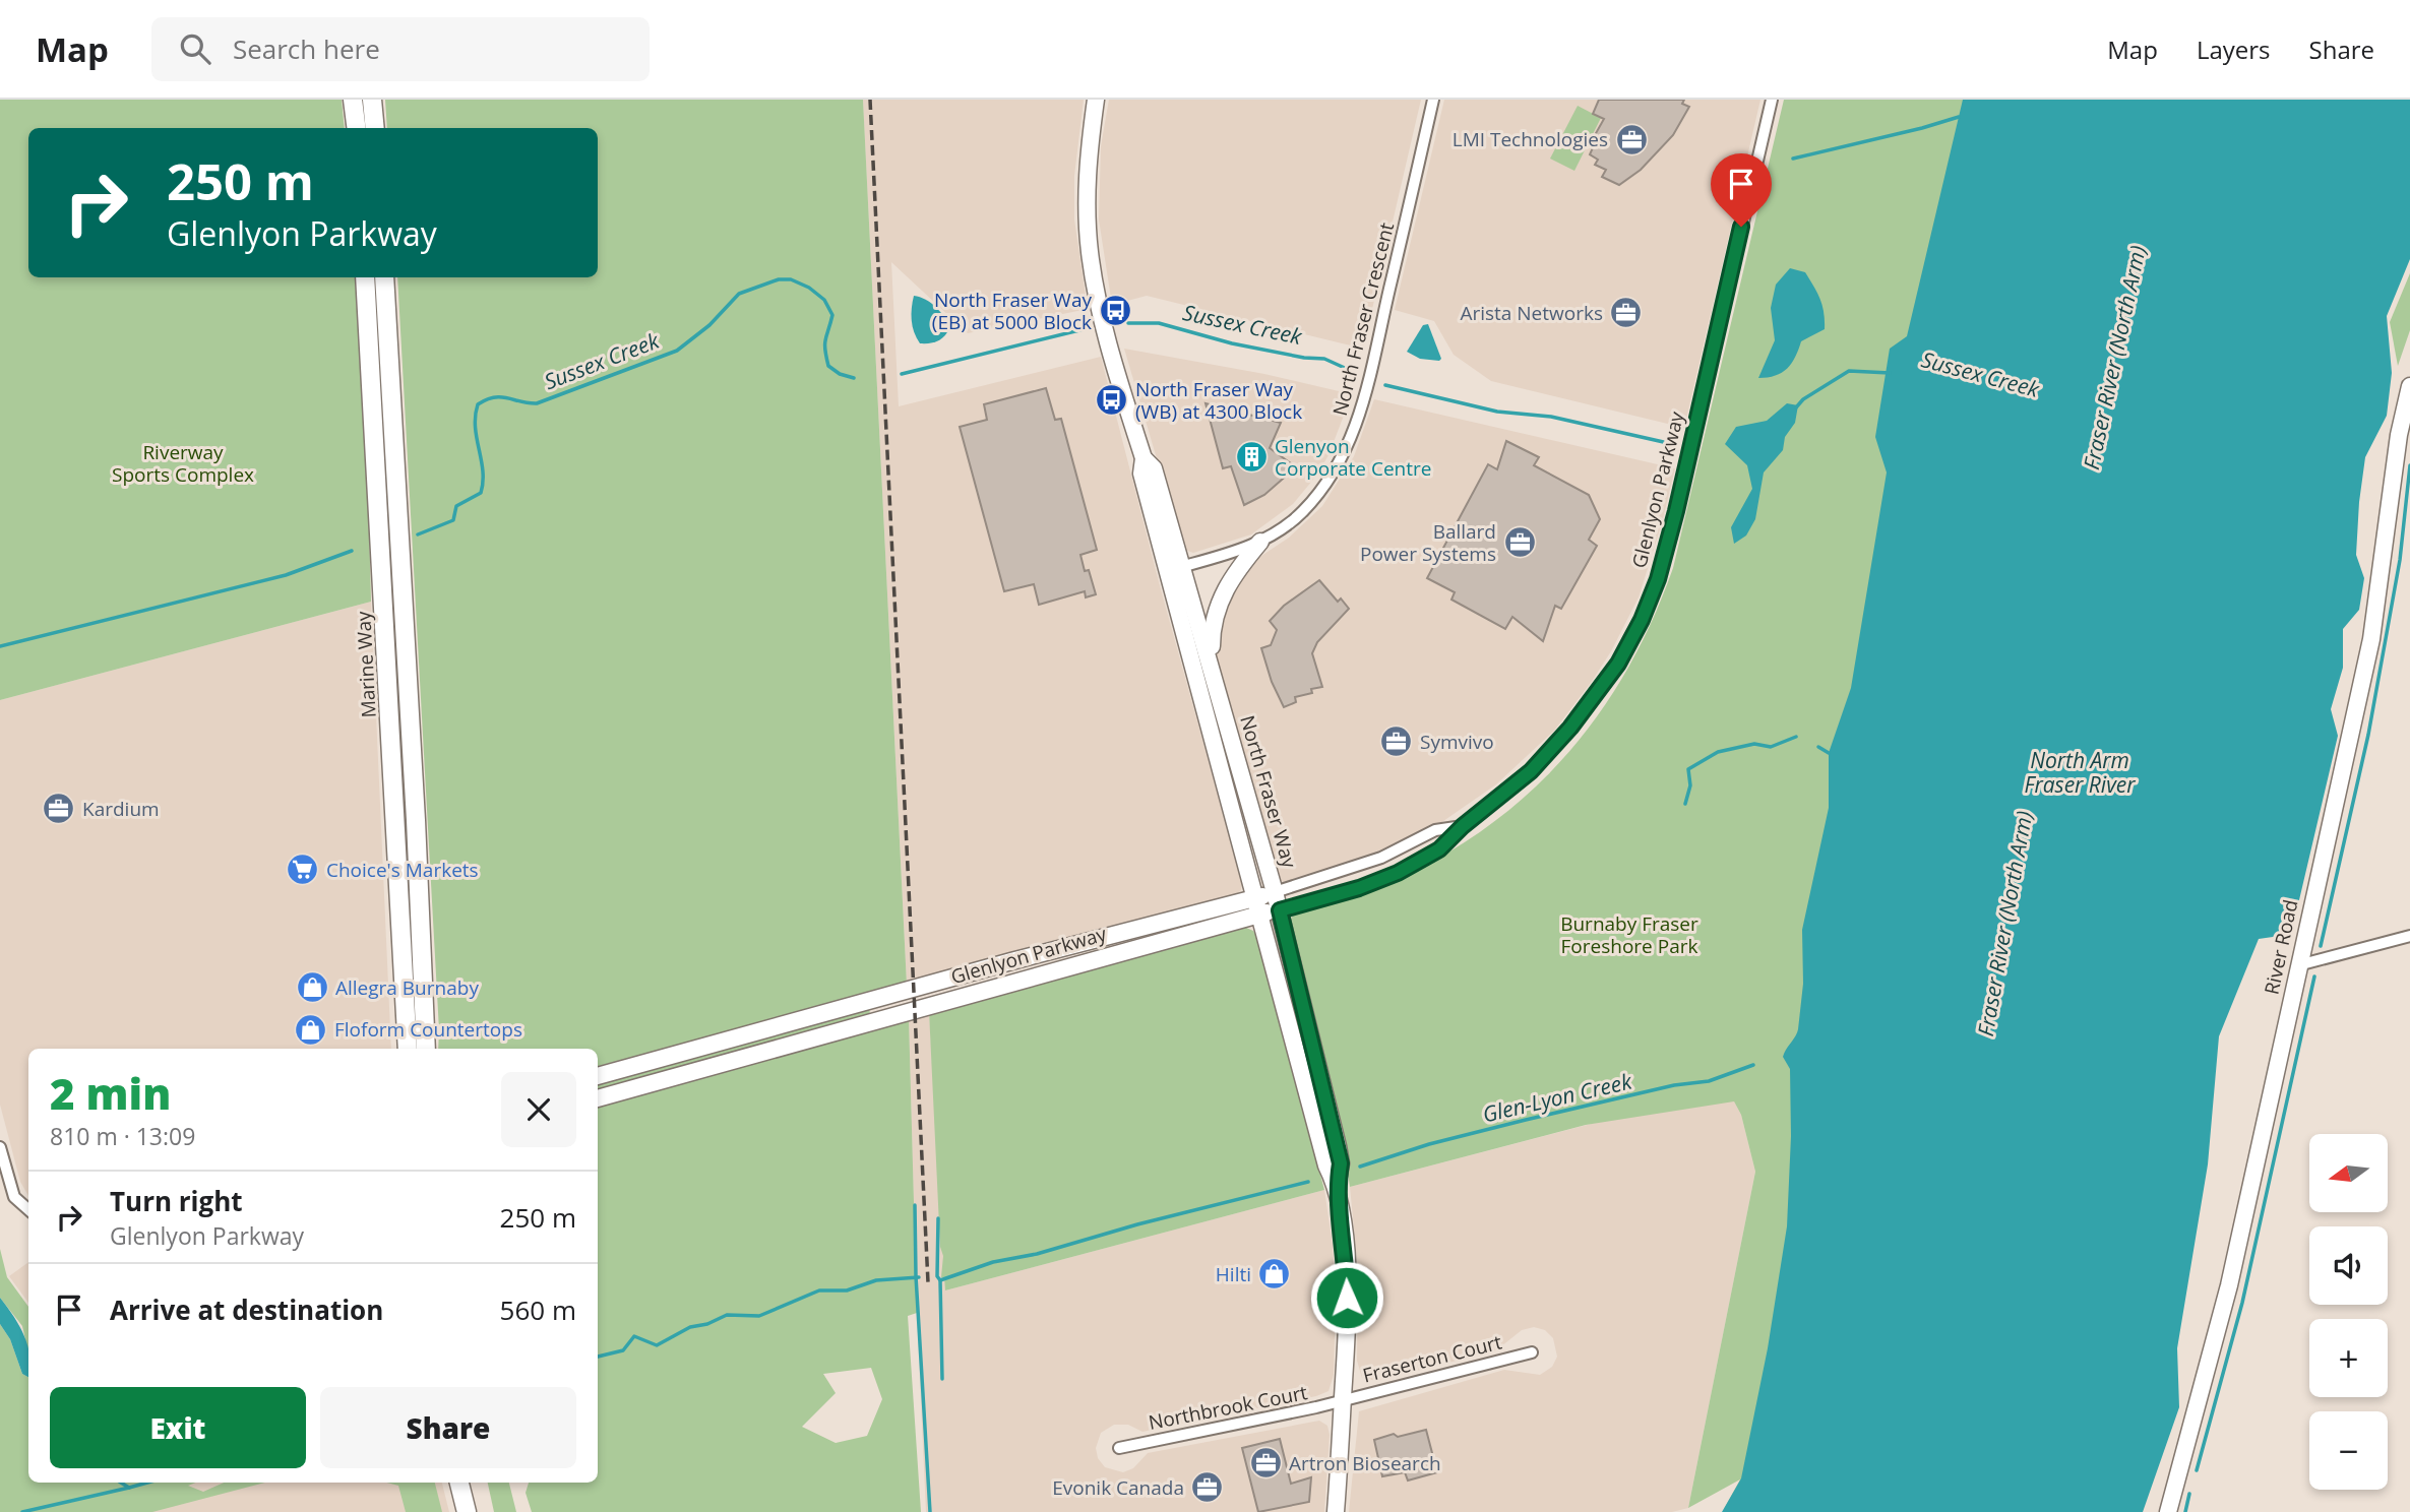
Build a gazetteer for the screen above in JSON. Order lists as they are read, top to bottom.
{
  "streets": {
    "main road": ["Marine Way"],
    "street": [
      "North Fraser Crescent",
      "Glenlyon Parkway",
      "North Fraser Way",
      "River Road",
      "Fraserton Court",
      "Northbrook Court"
    ]
  },
  "crossings": [
    ["North Fraser Crescent", "North Fraser Way"],
    ["Glenlyon Parkway", "North Fraser Way"],
    ["North Fraser Way", "Fraserton Court"],
    ["North Fraser Way", "Northbrook Court"],
    ["Fraserton Court", "Northbrook Court"]
  ],
  "water": [
    "Sussex Creek",
    "Fraser River (North Arm)",
    "North Arm Fraser River",
    "Glen-Lyon Creek"
  ],
  "parks": ["Riverway Sports Complex", "Burnaby Fraser Foreshore Park"],
  "places": {
    "office": [
      "LMI Technologies",
      "Arista Networks",
      "Ballard Power Systems",
      "Symvivo",
      "Kardium",
      "Artron Biosearch",
      "Evonik Canada"
    ],
    "bus stop": ["North Fraser Way (EB) at 5000 Block", "North Fraser Way (WB) at 4300 Block"],
    "building": ["Glenyon Corporate Centre"],
    "supermarket": ["Choice's Markets"],
    "shop": ["Allegra Burnaby", "Floform Countertops", "Hilti"]
  },
  "north": "left",
  "page": {
    "header": "Map",
    "search": "Search here",
    "nav": ["Map", "Layers", "Share"],
    "turn": ["250 m", "Glenlyon Parkway"],
    "heading": ["2 min", "810 m · 13:09"],
    "map_buttons": ["+", "−"],
    "list": [
      {
        "name": "Turn right",
        "note": "Glenlyon Parkway",
        "value": "250 m"
      },
      {
        "name": "Arrive at destination",
        "value": "560 m"
      }
    ],
    "buttons": ["Exit", "Share"]
  }
}
